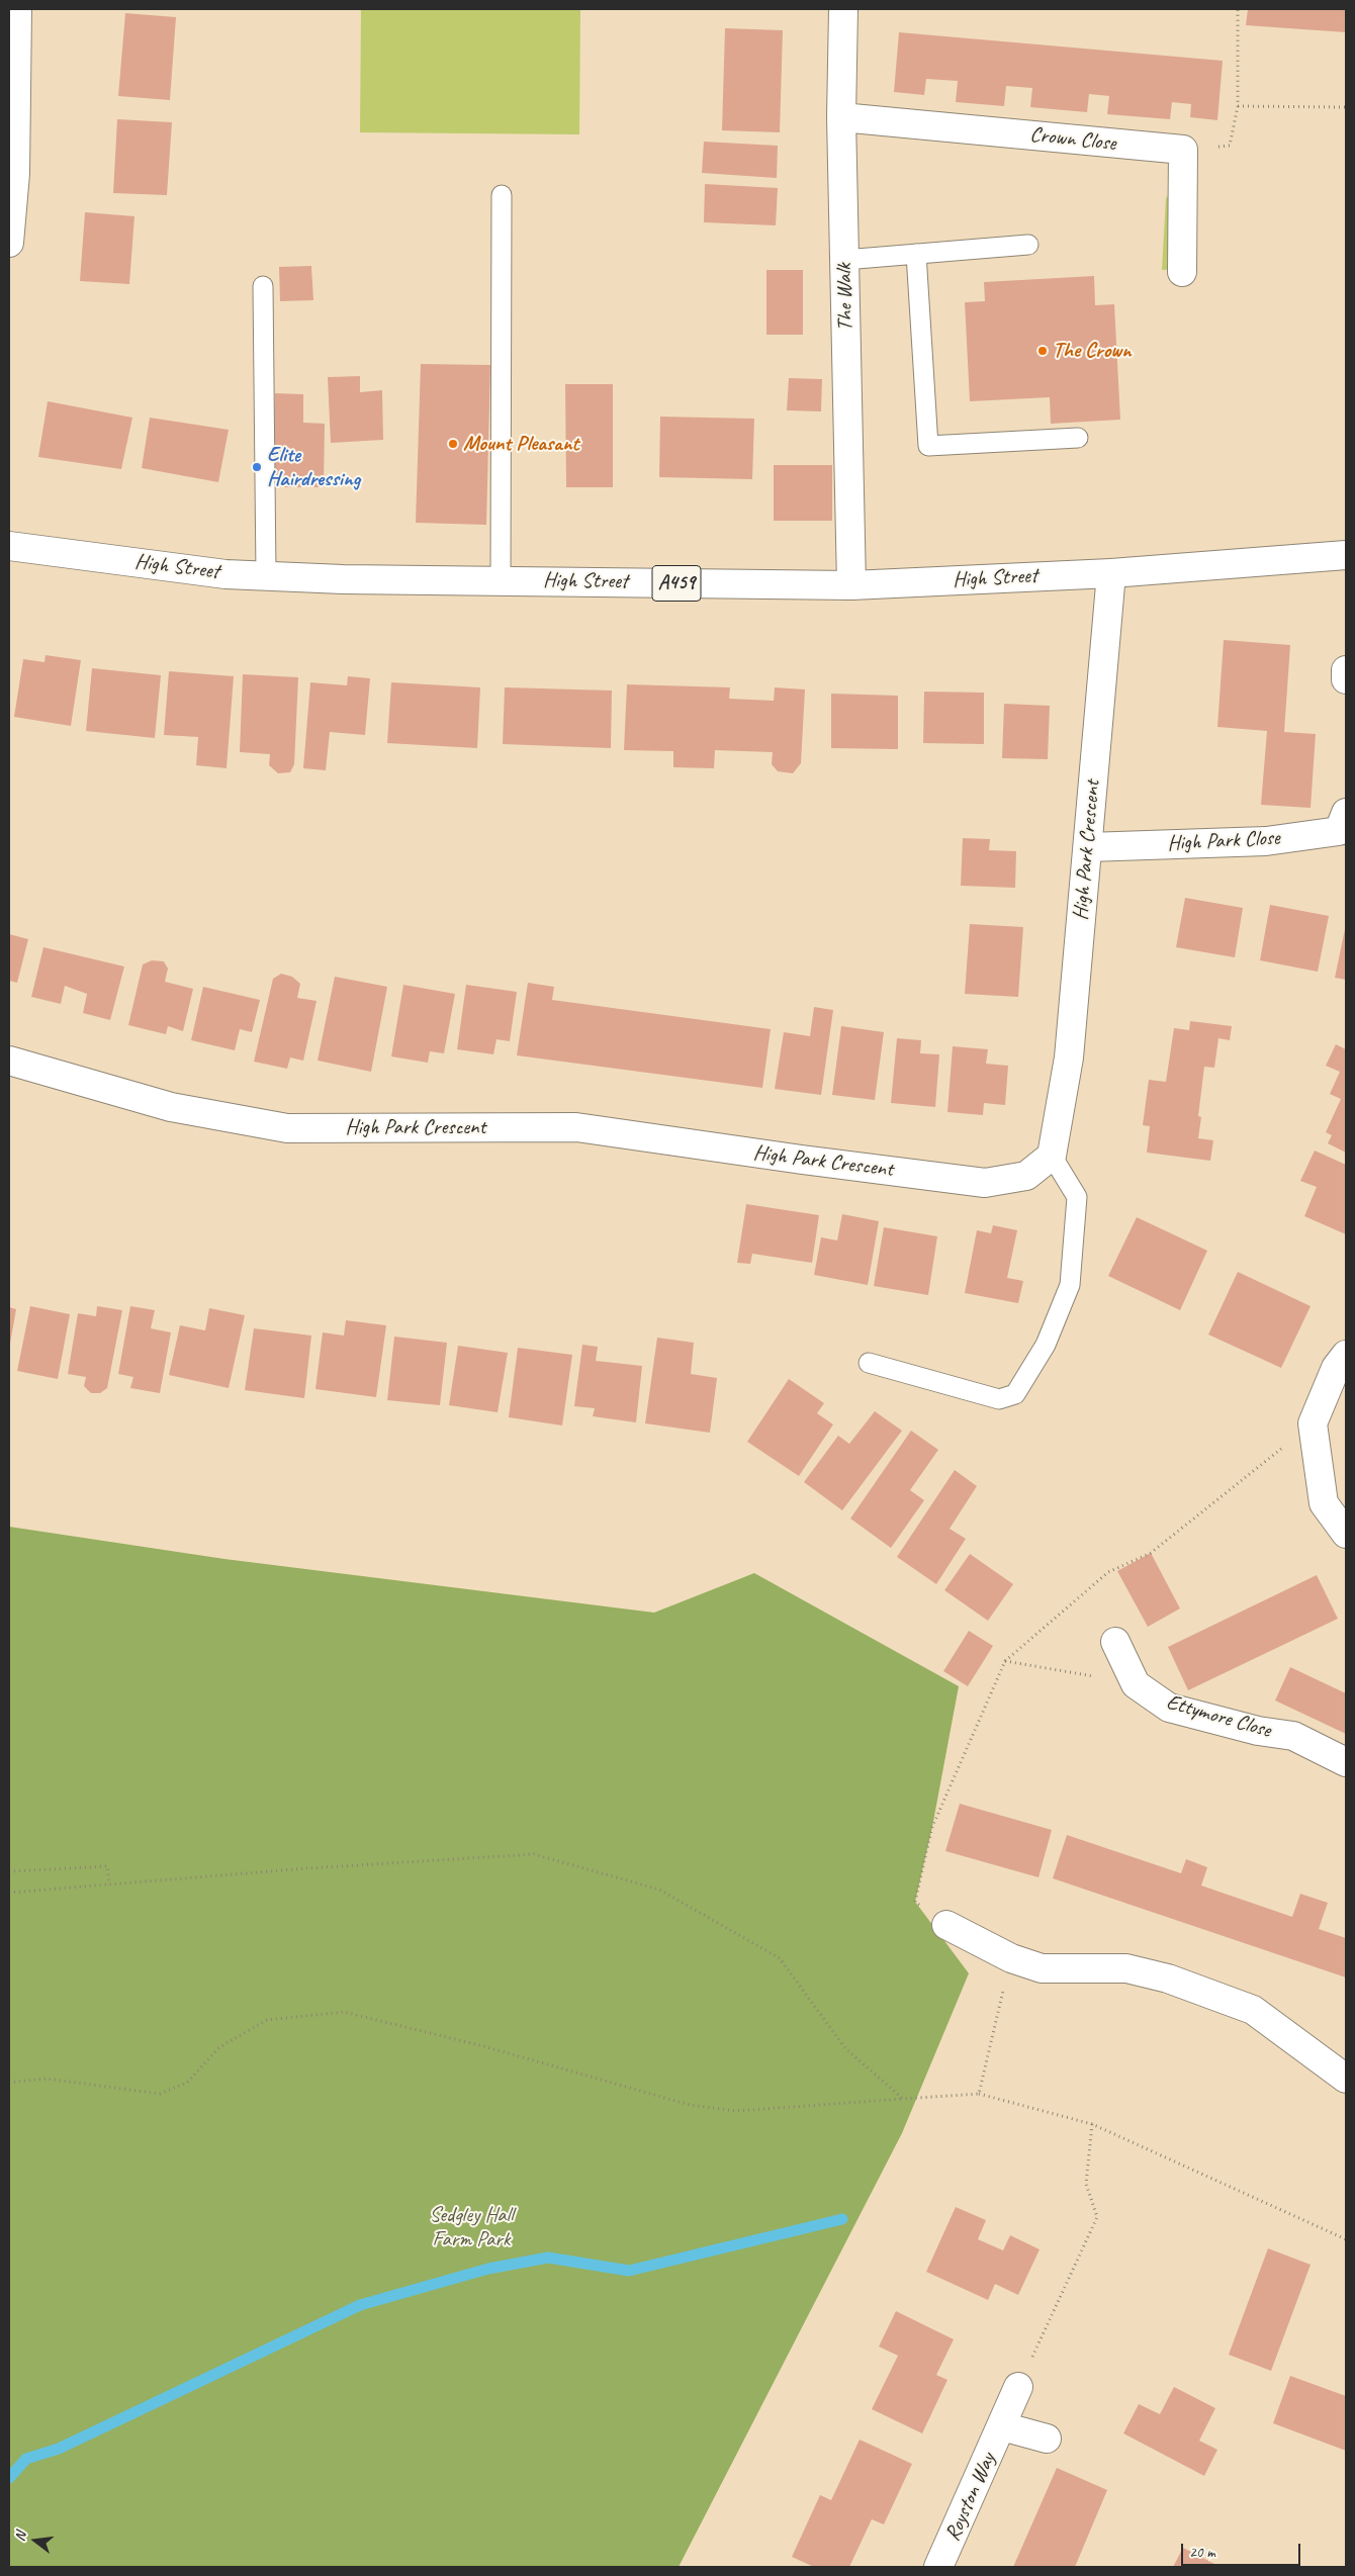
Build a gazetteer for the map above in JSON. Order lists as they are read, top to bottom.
{
  "streets": {
    "street": [
      "Crown Close",
      "The Walk",
      "High Street",
      "A459",
      "High Park Close",
      "High Park Crescent",
      "Ettymore Close",
      "Royston Way"
    ]
  },
  "crossings": [
    ["Crown Close", "The Walk"],
    ["The Walk", "High Street"],
    ["High Street", "High Park Crescent"],
    ["High Park Close", "High Park Crescent"]
  ],
  "parks": ["Sedgley Hall Farm Park"],
  "places": ["The Crown", "Mount Pleasant", "Elite Hairdressing"],
  "scale_bar": "20 m",
  "north": "left"
}
